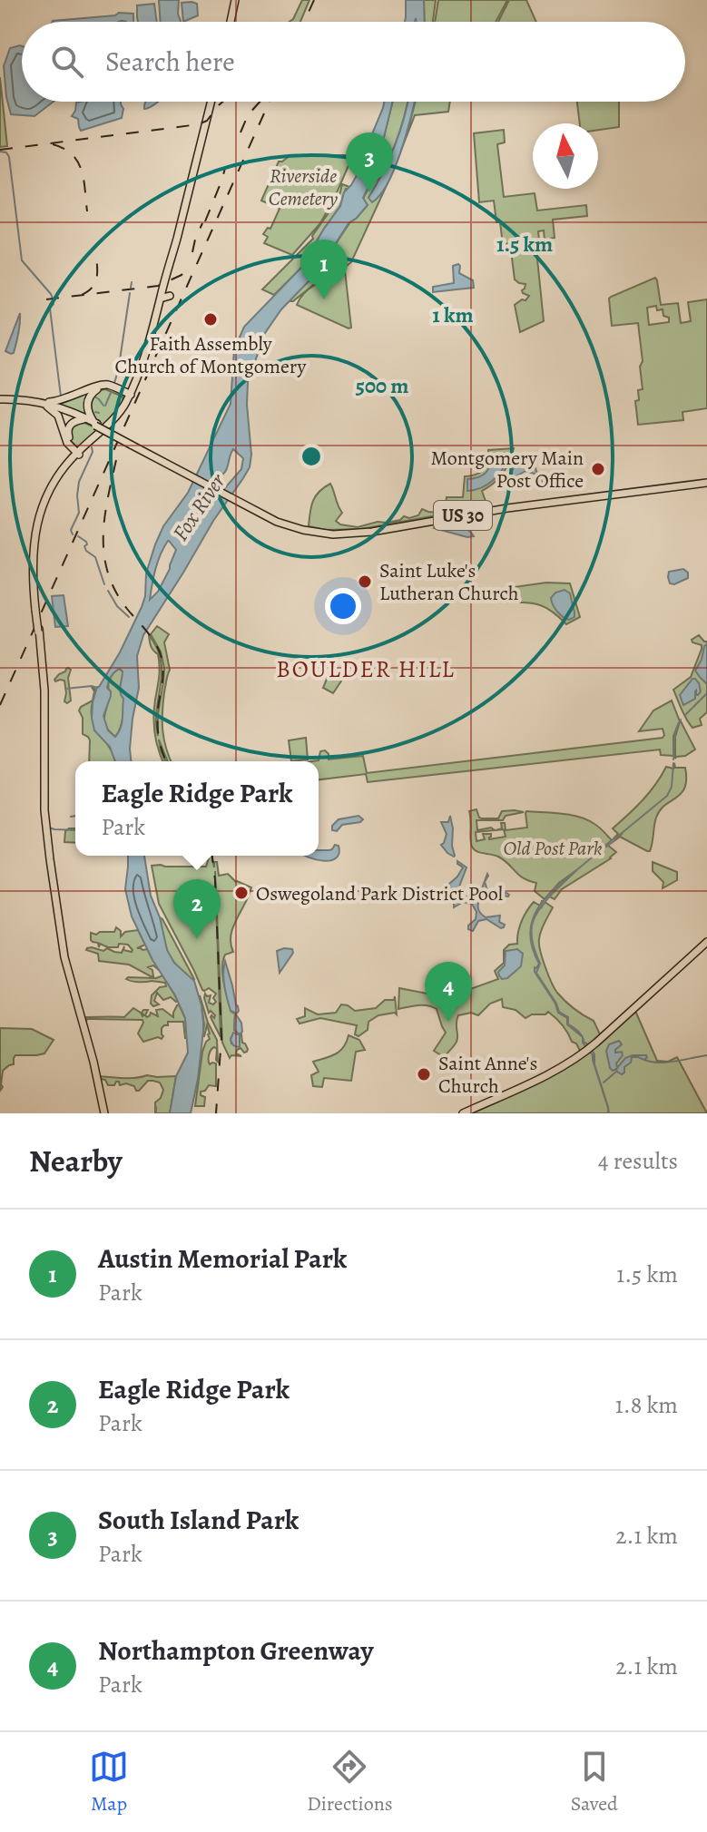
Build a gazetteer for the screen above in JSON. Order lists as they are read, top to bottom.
{
  "streets": {
    "main road": ["US 30"]
  },
  "districts": ["BOULDER HILL"],
  "water": ["Fox River"],
  "parks": ["Riverside Cemetery", "Old Post Park"],
  "places": [
    "Faith Assembly Church of Montgomery",
    "Montgomery Main Post Office",
    "Saint Luke's Lutheran Church",
    "Oswegoland Park District Pool",
    "Saint Anne's Church"
  ],
  "north": "top",
  "page": {
    "search": "Search here",
    "pins": [
      "3",
      "1",
      "2",
      "4"
    ],
    "popup": ["Eagle Ridge Park", "Park"],
    "heading": ["Nearby", "4 results"],
    "list": [
      {
        "mark": "1",
        "name": "Austin Memorial Park",
        "note": "Park",
        "value": "1.5 km"
      },
      {
        "mark": "2",
        "name": "Eagle Ridge Park",
        "note": "Park",
        "value": "1.8 km"
      },
      {
        "mark": "3",
        "name": "South Island Park",
        "note": "Park",
        "value": "2.1 km"
      },
      {
        "mark": "4",
        "name": "Northampton Greenway",
        "note": "Park",
        "value": "2.1 km"
      }
    ],
    "nav": ["Map", "Directions", "Saved"]
  },
  "rings": ["1.5 km", "1 km", "500 m"]
}
